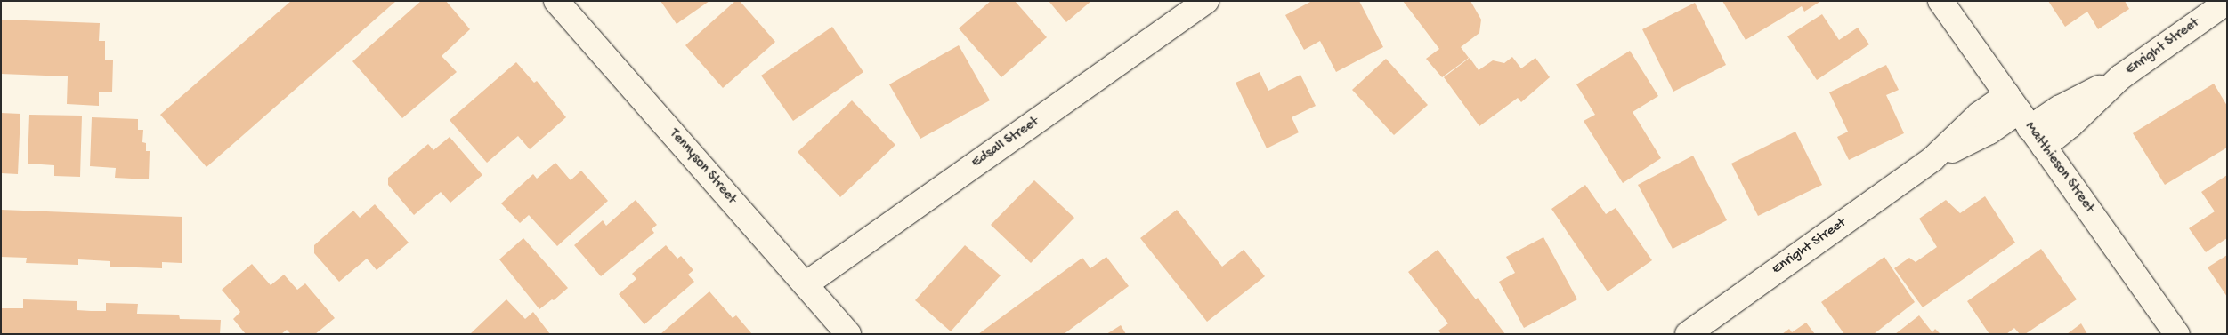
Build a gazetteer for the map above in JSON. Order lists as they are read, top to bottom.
{
  "streets": {
    "street": [
      "Enright Street",
      "Edsall Street",
      "Tennyson Street",
      "Matthieson Street"
    ]
  },
  "crossings": [
    ["Enright Street", "Matthieson Street"],
    ["Edsall Street", "Tennyson Street"]
  ]
}
